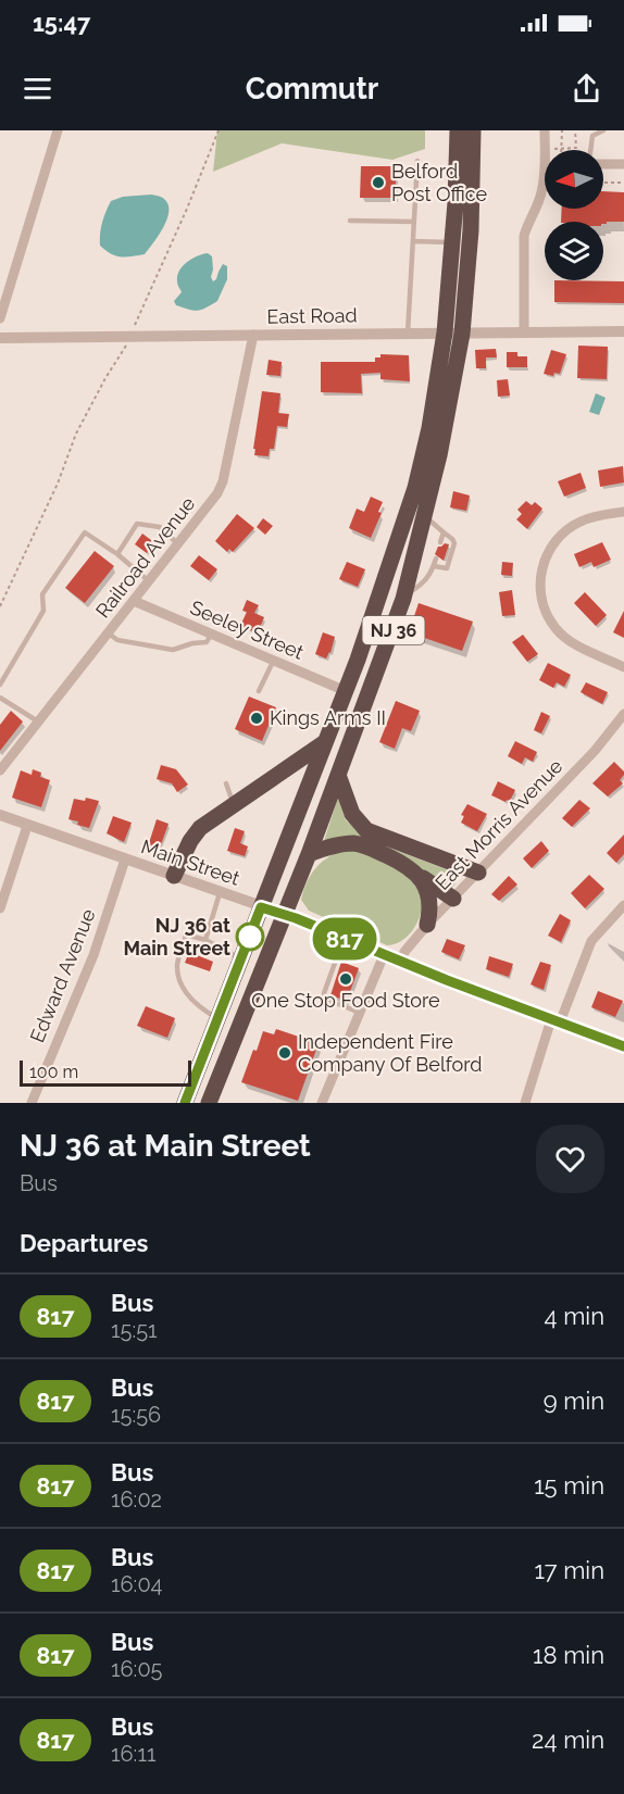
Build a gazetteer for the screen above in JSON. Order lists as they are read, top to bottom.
{
  "streets": {
    "highway": ["NJ 36"],
    "street": [
      "East Road",
      "Railroad Avenue",
      "Seeley Street",
      "East Morris Avenue",
      "Main Street",
      "Edward Avenue"
    ]
  },
  "crossings": [
    ["East Road", "Railroad Avenue"],
    ["East Road", "NJ 36"],
    ["Railroad Avenue", "Seeley Street"],
    ["Seeley Street", "NJ 36"],
    ["NJ 36", "Main Street"],
    ["East Morris Avenue", "Main Street"],
    ["Main Street", "Edward Avenue"]
  ],
  "places": [
    "Belford Post Office",
    "Kings Arms II",
    "NJ 36 at Main Street",
    "One Stop Food Store",
    "Independent Fire Company Of Belford"
  ],
  "lines": ["bus line 817"],
  "scale_bar": "100 m",
  "north": "left",
  "page": {
    "status": "15:47",
    "header": "Commutr",
    "on_map": "817",
    "scale": "100 m",
    "heading": [
      ["NJ 36 at Main Street", "Bus"],
      "Departures"
    ],
    "list": [
      {
        "mark": "817",
        "name": "Bus",
        "note": "15:51",
        "value": "4 min"
      },
      {
        "mark": "817",
        "name": "Bus",
        "note": "15:56",
        "value": "9 min"
      },
      {
        "mark": "817",
        "name": "Bus",
        "note": "16:02",
        "value": "15 min"
      },
      {
        "mark": "817",
        "name": "Bus",
        "note": "16:04",
        "value": "17 min"
      },
      {
        "mark": "817",
        "name": "Bus",
        "note": "16:05",
        "value": "18 min"
      },
      {
        "mark": "817",
        "name": "Bus",
        "note": "16:11",
        "value": "24 min"
      }
    ]
  }
}
